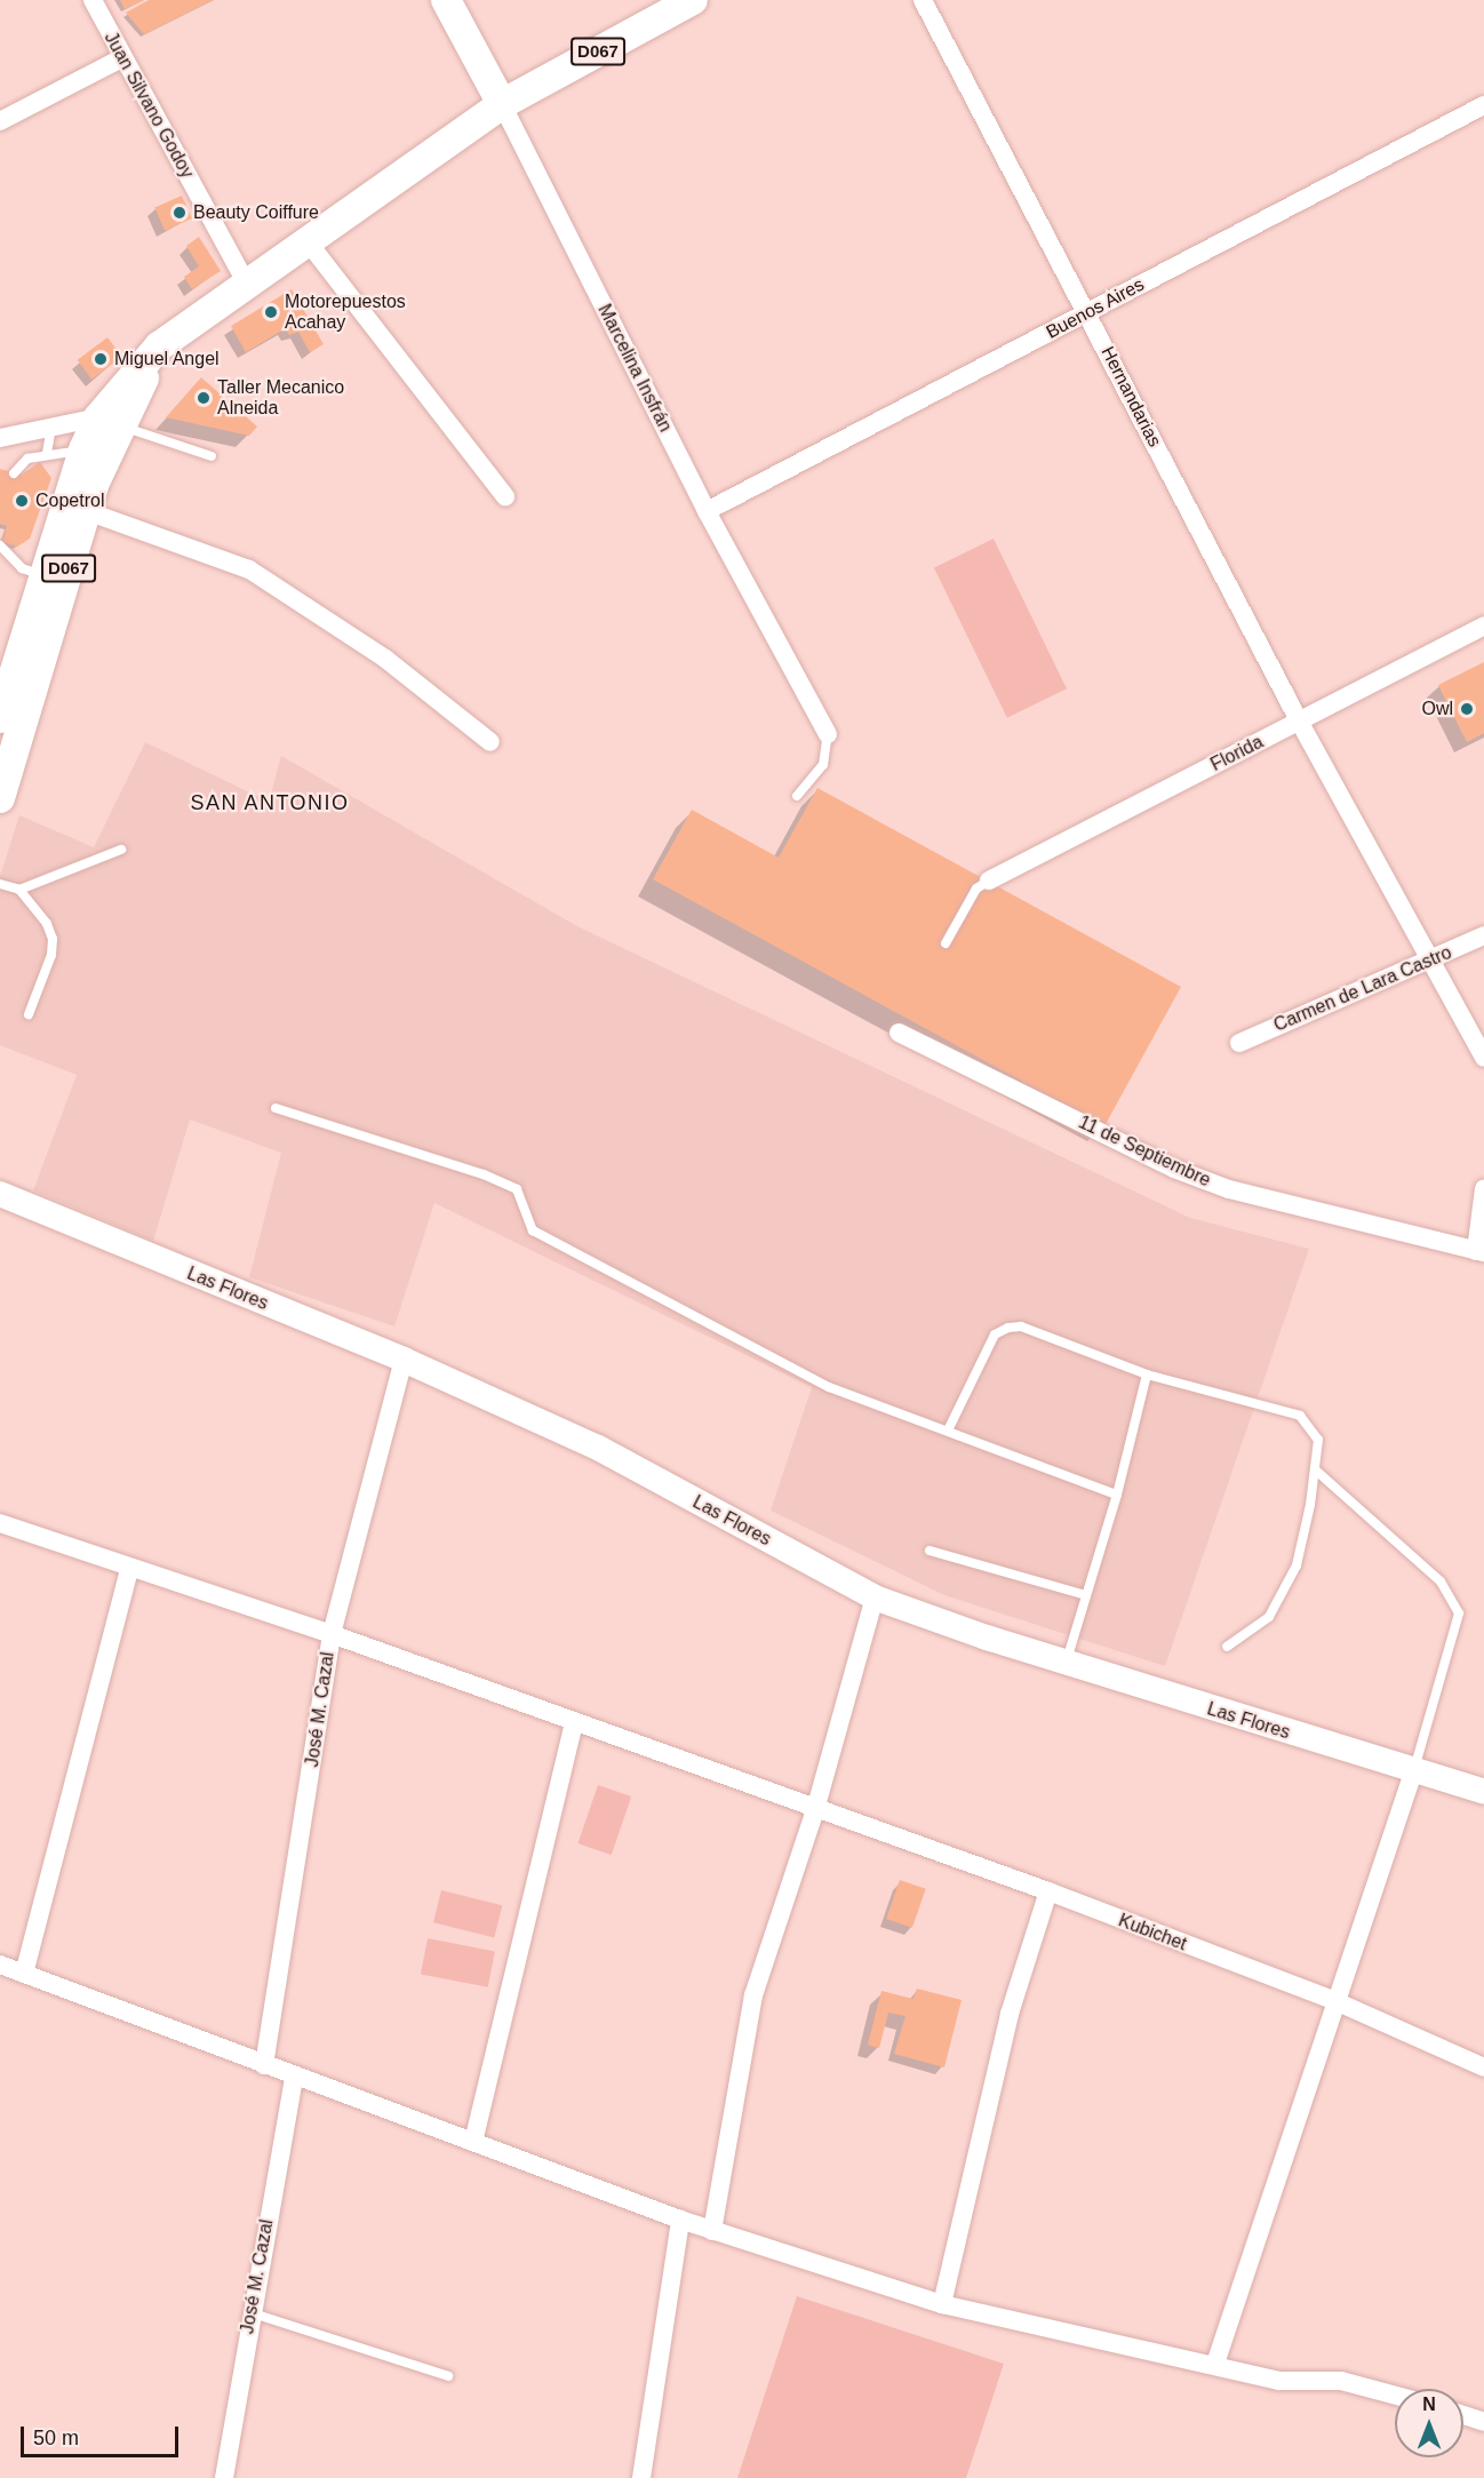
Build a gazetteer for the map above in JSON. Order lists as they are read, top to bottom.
{
  "streets": {
    "main road": ["D067", "Marcelina Insfrán"],
    "street": [
      "Juan Silvano Godoy",
      "Buenos Aires",
      "Hernandarias",
      "Florida",
      "Carmen de Lara Castro",
      "11 de Septiembre",
      "Las Flores",
      "José M. Cazal",
      "Kubichet"
    ]
  },
  "crossings": [
    ["D067", "Juan Silvano Godoy"],
    ["D067", "Marcelina Insfrán"],
    ["Buenos Aires", "Marcelina Insfrán"],
    ["Buenos Aires", "Hernandarias"],
    ["Hernandarias", "Florida"],
    ["Hernandarias", "Carmen de Lara Castro"],
    ["Las Flores", "José M. Cazal"],
    ["José M. Cazal", "Kubichet"]
  ],
  "districts": ["SAN ANTONIO"],
  "places": [
    "Beauty Coiffure",
    "Motorepuestos Acahay",
    "Miguel Angel",
    "Taller Mecanico Alneida",
    "Copetrol",
    "Owl"
  ],
  "scale_bar": "50 m",
  "north": "top"
}
